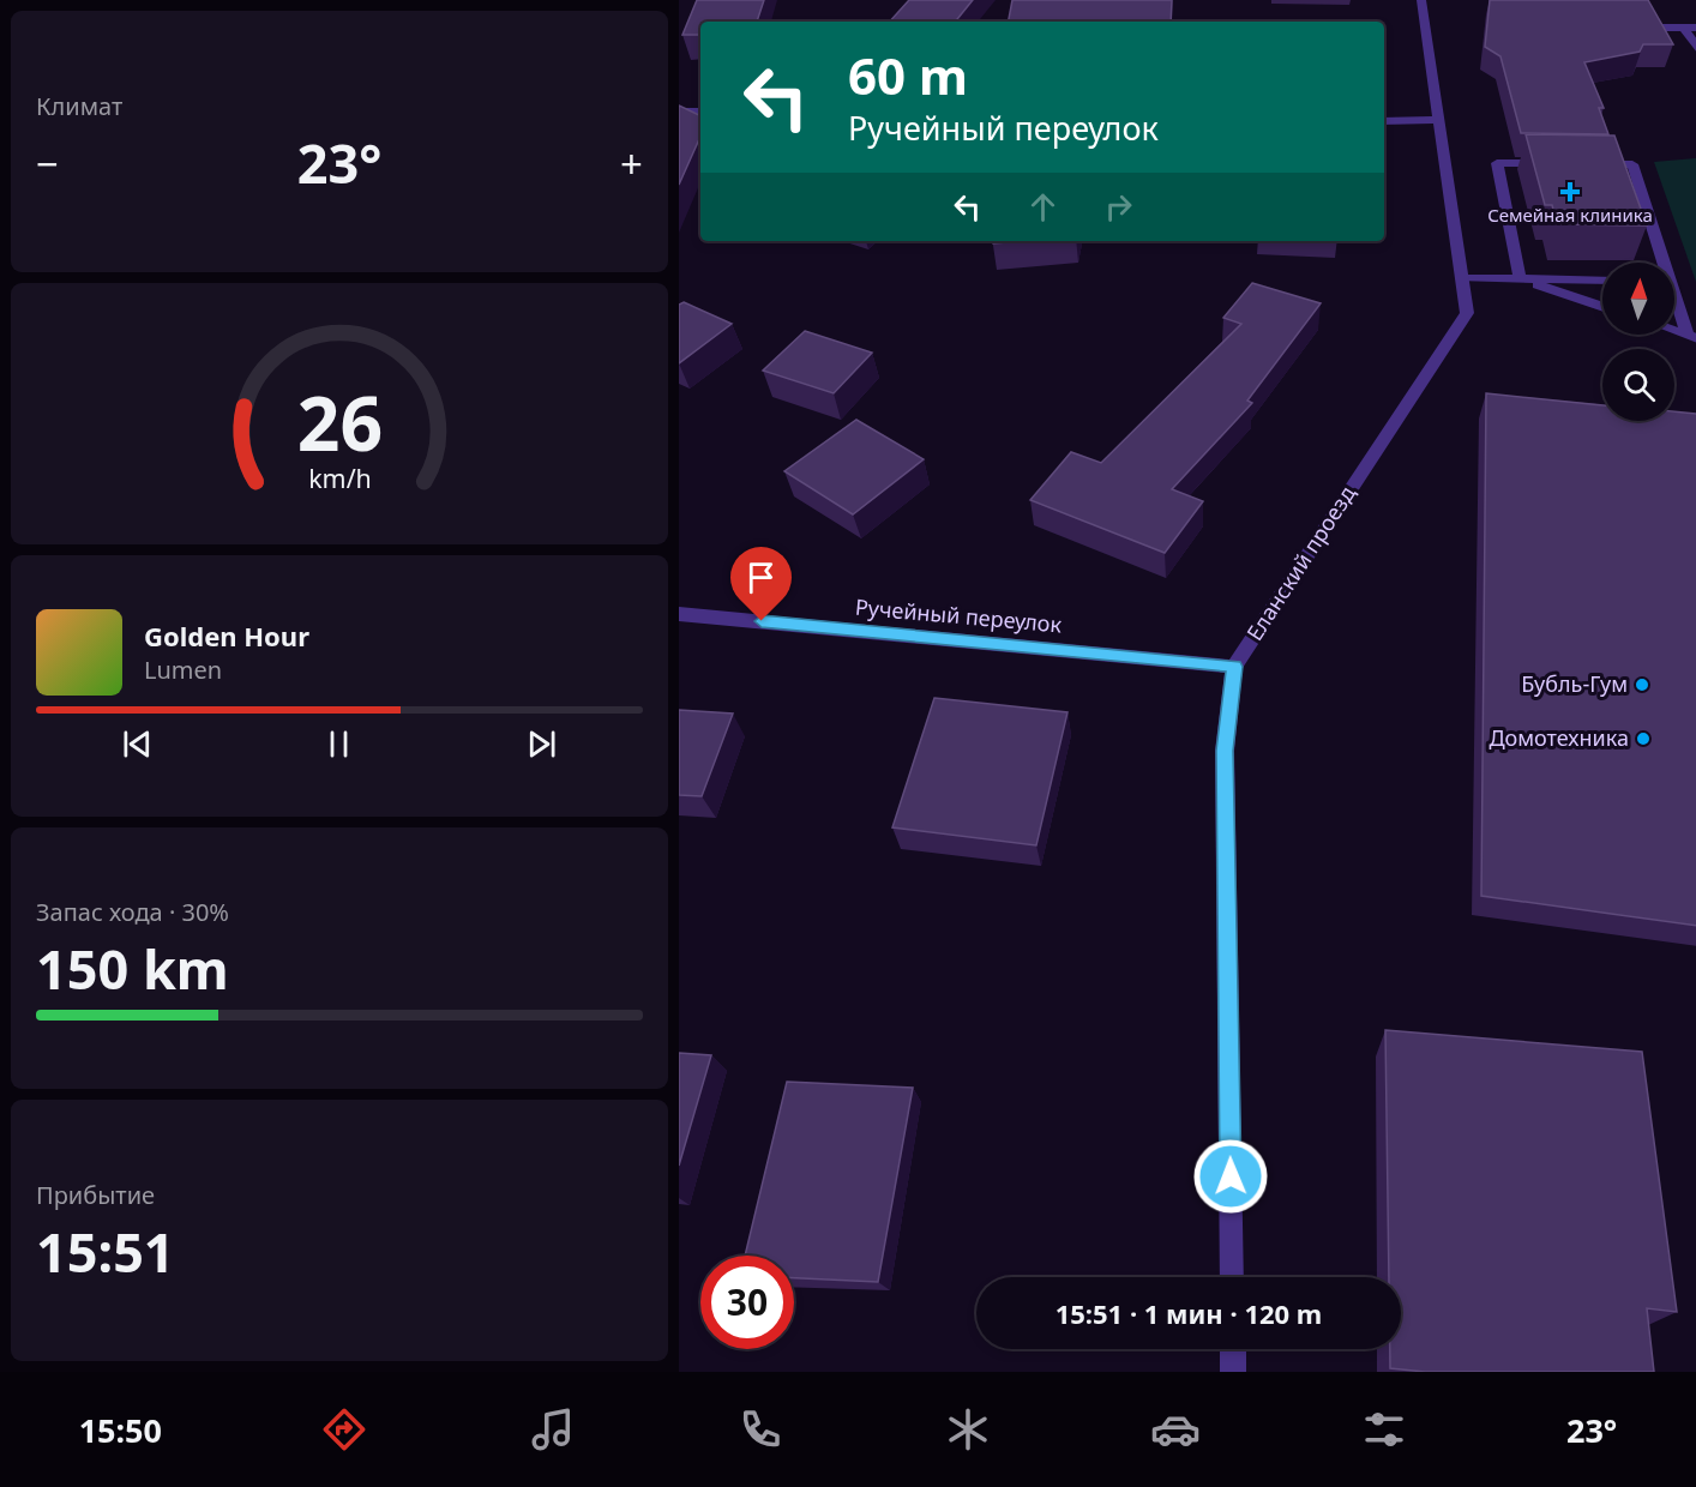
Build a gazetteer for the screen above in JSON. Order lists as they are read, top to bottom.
{
  "streets": {
    "street": ["Еланский проезд", "Ручейный переулок"]
  },
  "crossings": [
    ["Еланский проезд", "Ручейный переулок"]
  ],
  "places": {
    "health": ["Семейная клиника"],
    "other": ["Бубль-Гум", "Домотехника"]
  },
  "north": "top",
  "page": {
    "tile": [
      "Климат",
      ["Запас хода · 30%", "150 km"],
      ["Прибытие", "15:51"]
    ],
    "turn": ["60 m", "Ручейный переулок"],
    "heat": ["−", "23°", "+"],
    "song": ["Golden Hour", "Lumen"],
    "limit": "30",
    "trip": "15:51 · 1 мин · 120 m",
    "tabs": ["15:50", "23°"],
    "gauge": ["26", "km/h"]
  }
}
